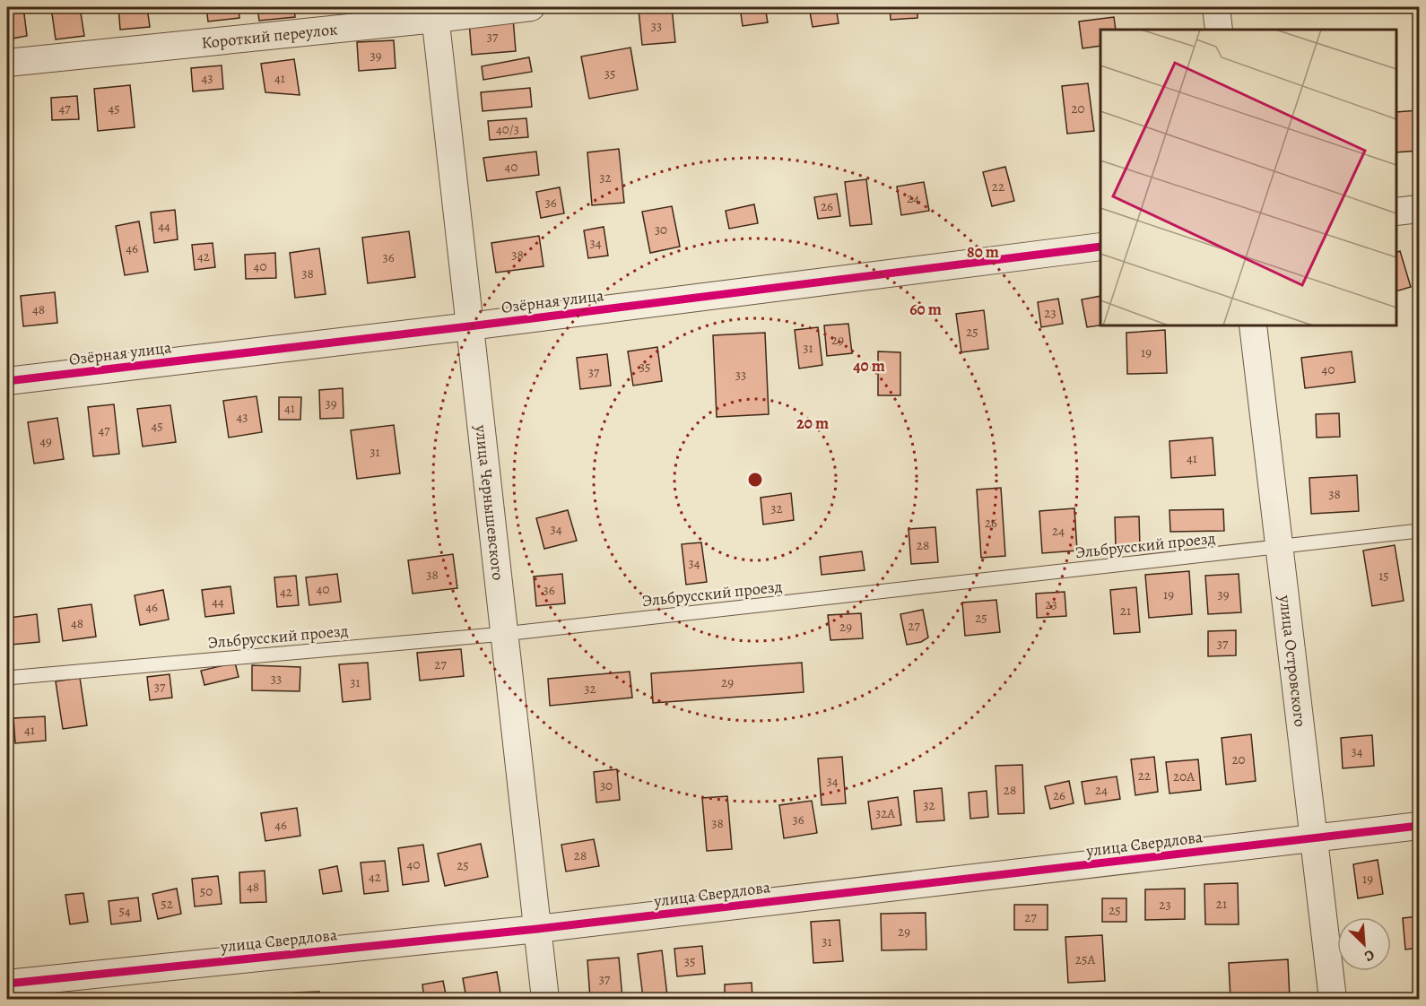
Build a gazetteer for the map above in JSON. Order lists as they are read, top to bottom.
{
  "streets": {
    "street": [
      "Короткий переулок",
      "Озёрная улица",
      "улица Чернышевского",
      "улица Островского",
      "улица Свердлова"
    ],
    "lane": ["Эльбрусский проезд"]
  },
  "crossings": [
    ["Короткий переулок", "улица Чернышевского"],
    ["Озёрная улица", "улица Чернышевского"],
    ["улица Чернышевского", "Эльбрусский проезд"],
    ["улица Чернышевского", "улица Свердлова"],
    ["Эльбрусский проезд", "улица Островского"],
    ["улица Островского", "улица Свердлова"]
  ],
  "house_numbers": [
    "33",
    "37",
    "39",
    "35",
    "43",
    "41",
    "47",
    "45",
    "20",
    "40/3",
    "40",
    "32",
    "22",
    "24",
    "36",
    "26",
    "44",
    "30",
    "34",
    "46",
    "38",
    "42",
    "36",
    "40",
    "38",
    "48",
    "23",
    "25",
    "29",
    "31",
    "19",
    "35",
    "40",
    "37",
    "33",
    "39",
    "41",
    "43",
    "45",
    "47",
    "49",
    "31",
    "41",
    "38",
    "32",
    "26",
    "34",
    "24",
    "28",
    "34",
    "38",
    "15",
    "40",
    "36",
    "42",
    "19",
    "39",
    "44",
    "23",
    "46",
    "21",
    "25",
    "48",
    "27",
    "29",
    "37",
    "27",
    "33",
    "31",
    "29",
    "37",
    "32",
    "41",
    "34",
    "20",
    "22",
    "20А",
    "34",
    "30",
    "28",
    "24",
    "26",
    "32",
    "32А",
    "36",
    "38",
    "46",
    "28",
    "40",
    "25",
    "42",
    "19",
    "48",
    "50",
    "52",
    "21",
    "23",
    "25",
    "54",
    "27",
    "29",
    "31",
    "25А",
    "35",
    "37"
  ],
  "north": "bottom right",
  "rings": [
    "80 m",
    "60 m",
    "40 m",
    "20 m"
  ]
}
